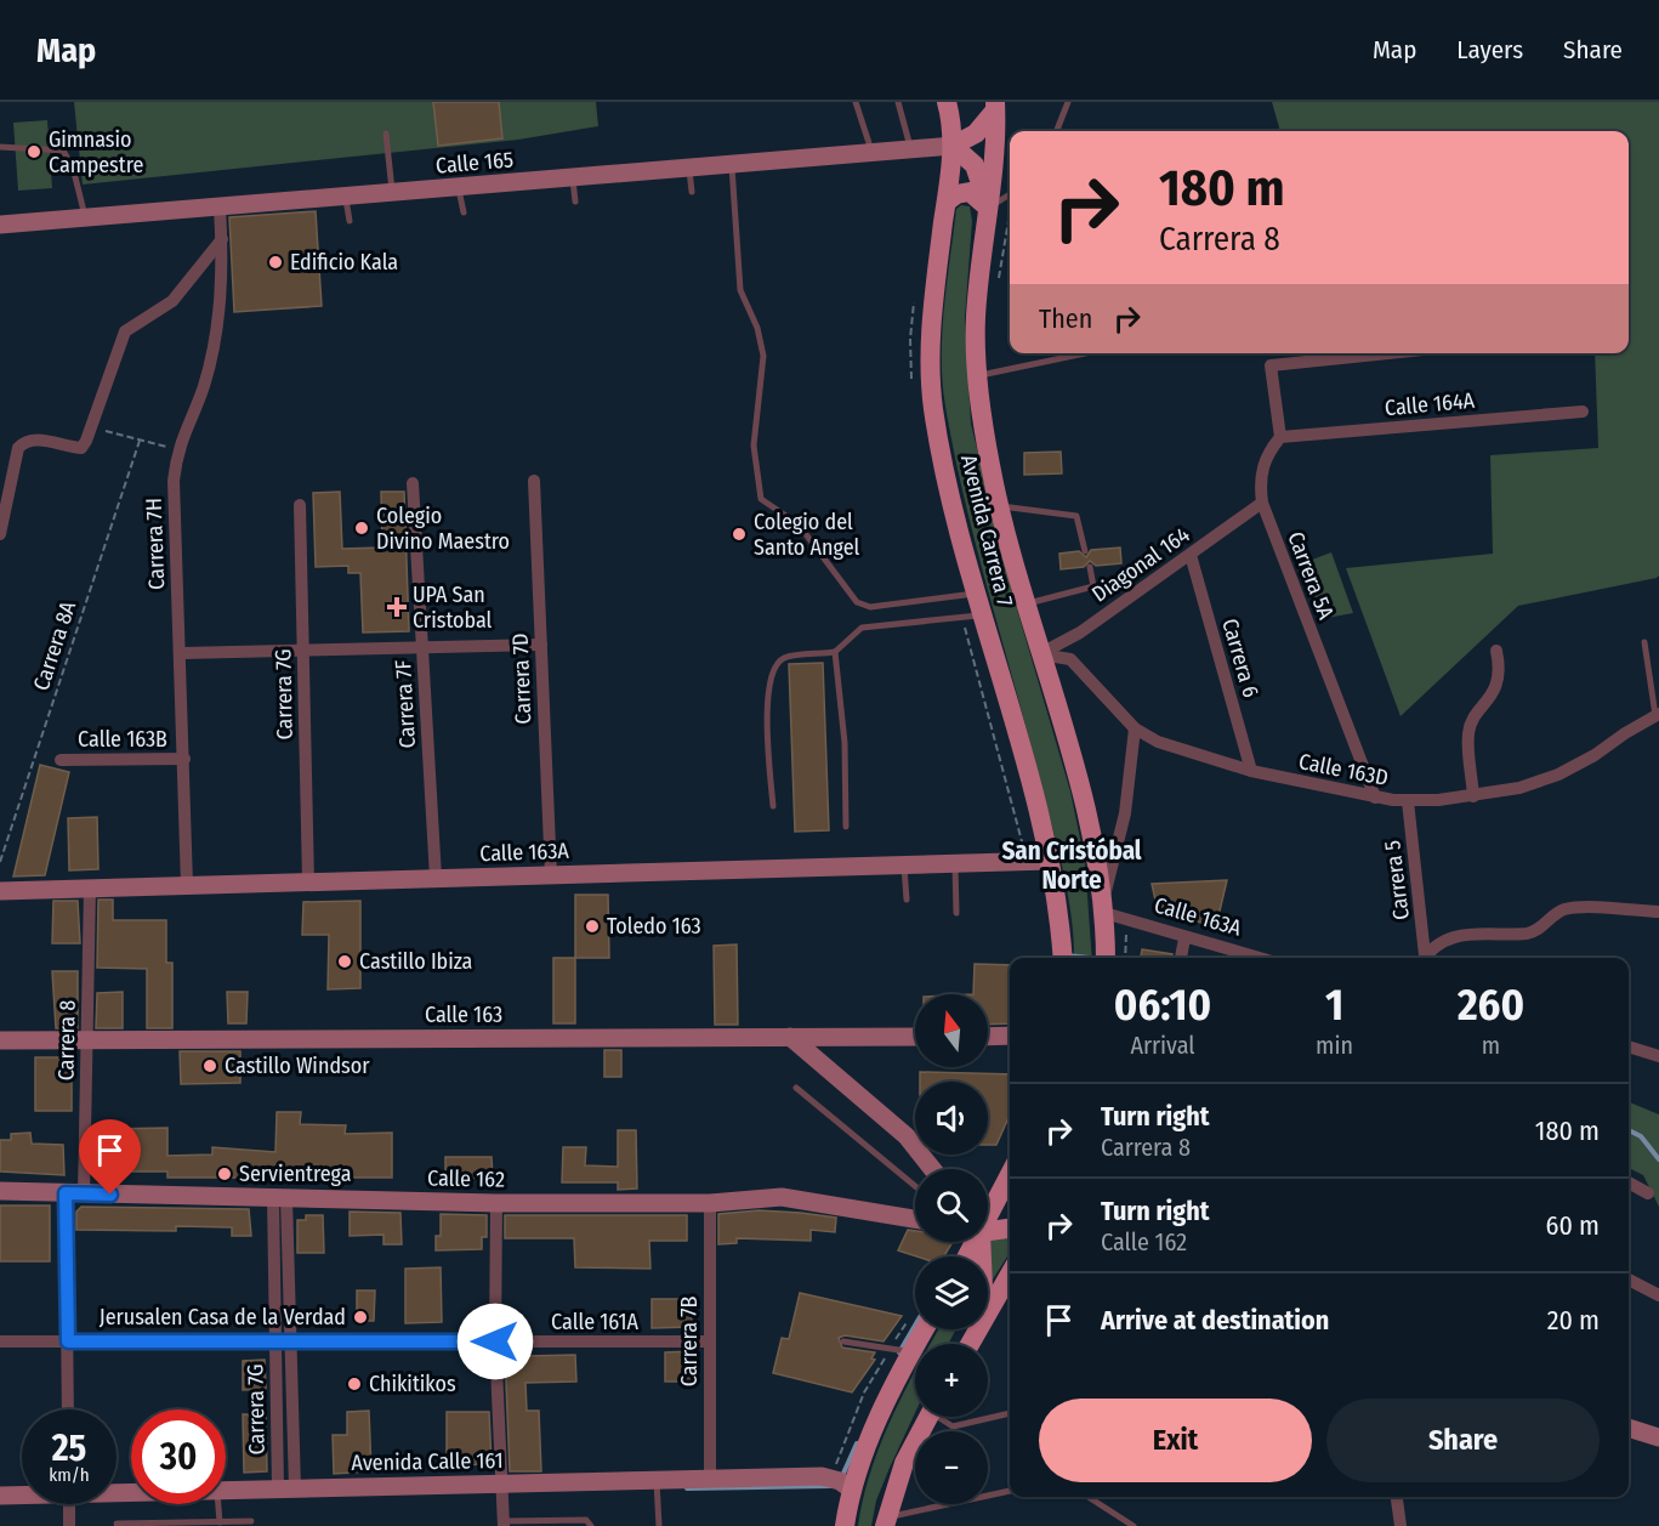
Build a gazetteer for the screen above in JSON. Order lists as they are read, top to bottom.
{
  "streets": {
    "main road": ["Avenida Carrera 7"],
    "street": [
      "Calle 165",
      "Calle 164A",
      "Carrera 7H",
      "Diagonal 164",
      "Carrera 5A",
      "Carrera 6",
      "Carrera 7D",
      "Carrera 7G",
      "Carrera 7F",
      "Calle 163B",
      "Calle 163D",
      "Calle 163A",
      "Carrera 5",
      "Calle 163",
      "Carrera 8",
      "Calle 162",
      "Calle 161A",
      "Carrera 7B",
      "Avenida Calle 161"
    ],
    "path": ["Carrera 8A"]
  },
  "crossings": [
    ["Calle 165", "Avenida Carrera 7"],
    ["Calle 165", "Carrera 7H"],
    ["Calle 164A", "Carrera 5A"],
    ["Avenida Carrera 7", "Diagonal 164"],
    ["Avenida Carrera 7", "Calle 163D"],
    ["Avenida Carrera 7", "Calle 163A"],
    ["Carrera 7H", "Calle 163B"],
    ["Carrera 7H", "Calle 163A"],
    ["Diagonal 164", "Carrera 5A"],
    ["Diagonal 164", "Carrera 6"],
    ["Diagonal 164", "Calle 163D"],
    ["Carrera 5A", "Calle 163D"],
    ["Carrera 6", "Calle 163D"],
    ["Carrera 7D", "Calle 163A"],
    ["Carrera 7G", "Calle 163A"],
    ["Carrera 7G", "Calle 162"],
    ["Carrera 7G", "Calle 161A"],
    ["Carrera 7G", "Avenida Calle 161"],
    ["Carrera 7F", "Calle 163A"],
    ["Calle 163D", "Carrera 5"],
    ["Calle 163A", "Carrera 8"],
    ["Calle 163", "Carrera 8"],
    ["Carrera 8", "Calle 162"],
    ["Carrera 8", "Calle 161A"],
    ["Calle 162", "Carrera 7B"],
    ["Calle 161A", "Carrera 7B"],
    ["Carrera 7B", "Avenida Calle 161"]
  ],
  "districts": ["San Cristóbal Norte"],
  "places": {
    "other": [
      "Gimnasio Campestre",
      "Edificio Kala",
      "Colegio Divino Maestro",
      "Colegio del Santo Angel",
      "Toledo 163",
      "Castillo Ibiza",
      "Castillo Windsor",
      "Servientrega",
      "Jerusalen Casa de la Verdad",
      "Chikitikos"
    ],
    "health": ["UPA San Cristobal"]
  },
  "north": "top",
  "page": {
    "header": "Map",
    "nav": ["Map", "Layers", "Share"],
    "turn": ["180 m", "Carrera 8"],
    "then": "Then",
    "eta": [
      "06:10",
      "Arrival",
      "1",
      "min",
      "260",
      "m"
    ],
    "map_buttons": ["+", "−"],
    "list": [
      {
        "name": "Turn right",
        "note": "Carrera 8",
        "value": "180 m"
      },
      {
        "name": "Turn right",
        "note": "Calle 162",
        "value": "60 m"
      },
      {
        "name": "Arrive at destination",
        "value": "20 m"
      }
    ],
    "buttons": ["Exit", "Share"],
    "speed": "25 km/h",
    "limit": "30"
  }
}
